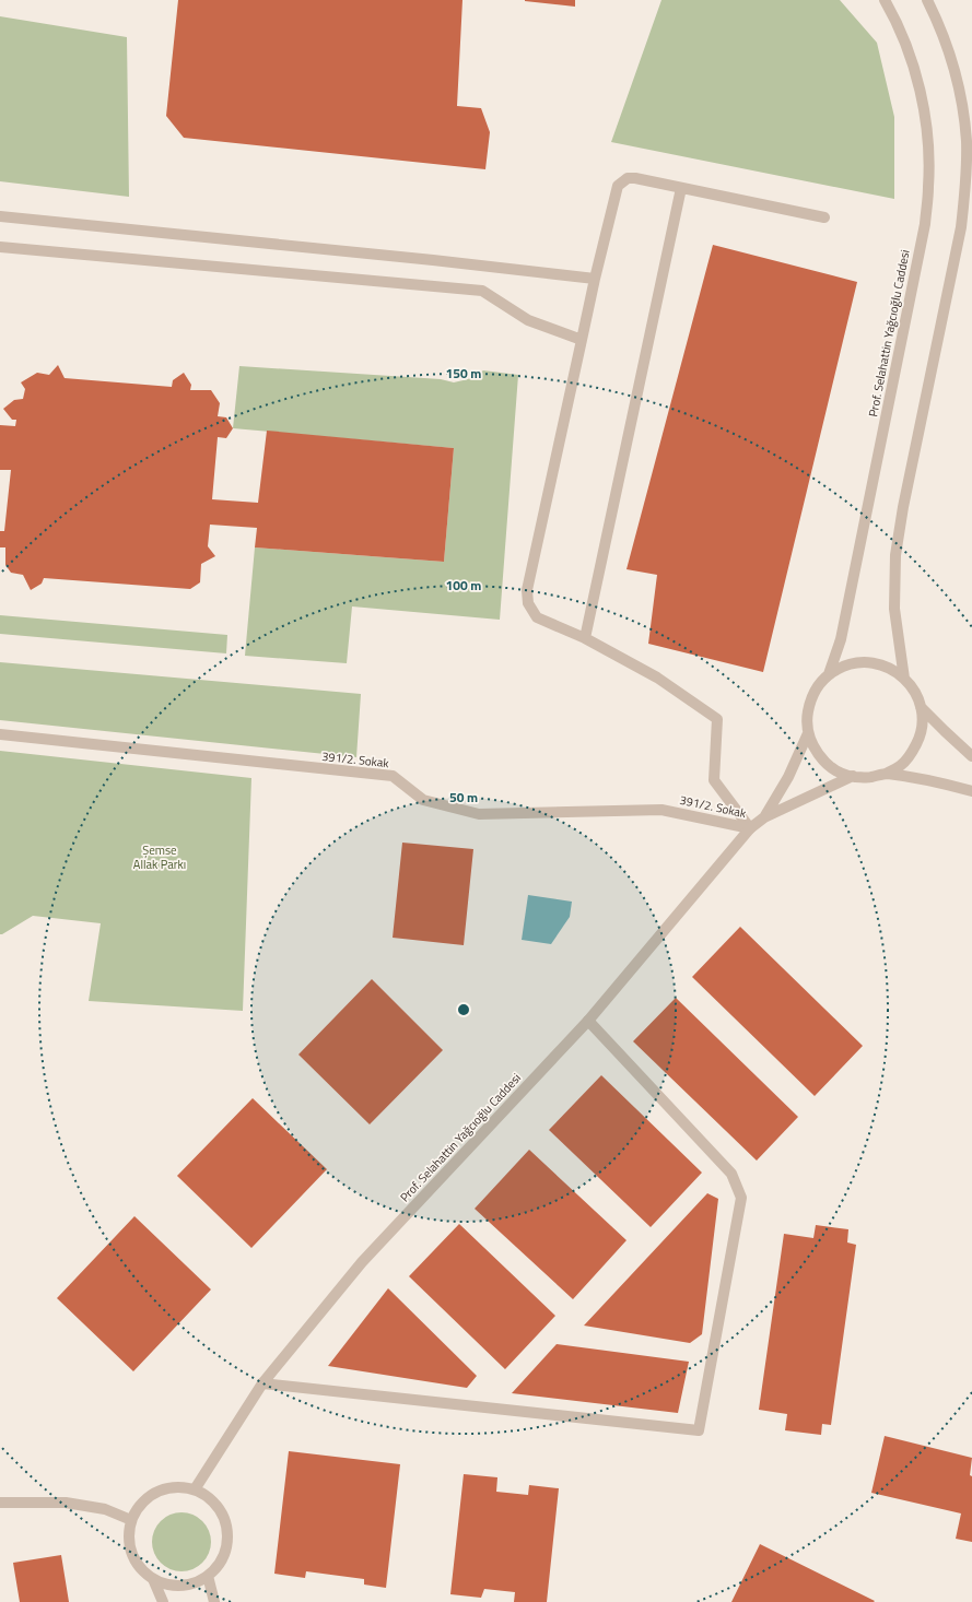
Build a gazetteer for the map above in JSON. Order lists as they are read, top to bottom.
{
  "streets": {
    "street": ["Prof. Selahattin Yağcıoğlu Caddesi", "391/2. Sokak"]
  },
  "crossings": [
    ["Prof. Selahattin Yağcıoğlu Caddesi", "391/2. Sokak"]
  ],
  "parks": ["Şemse Allak Parkı"],
  "rings": ["150 m", "100 m", "50 m"]
}
